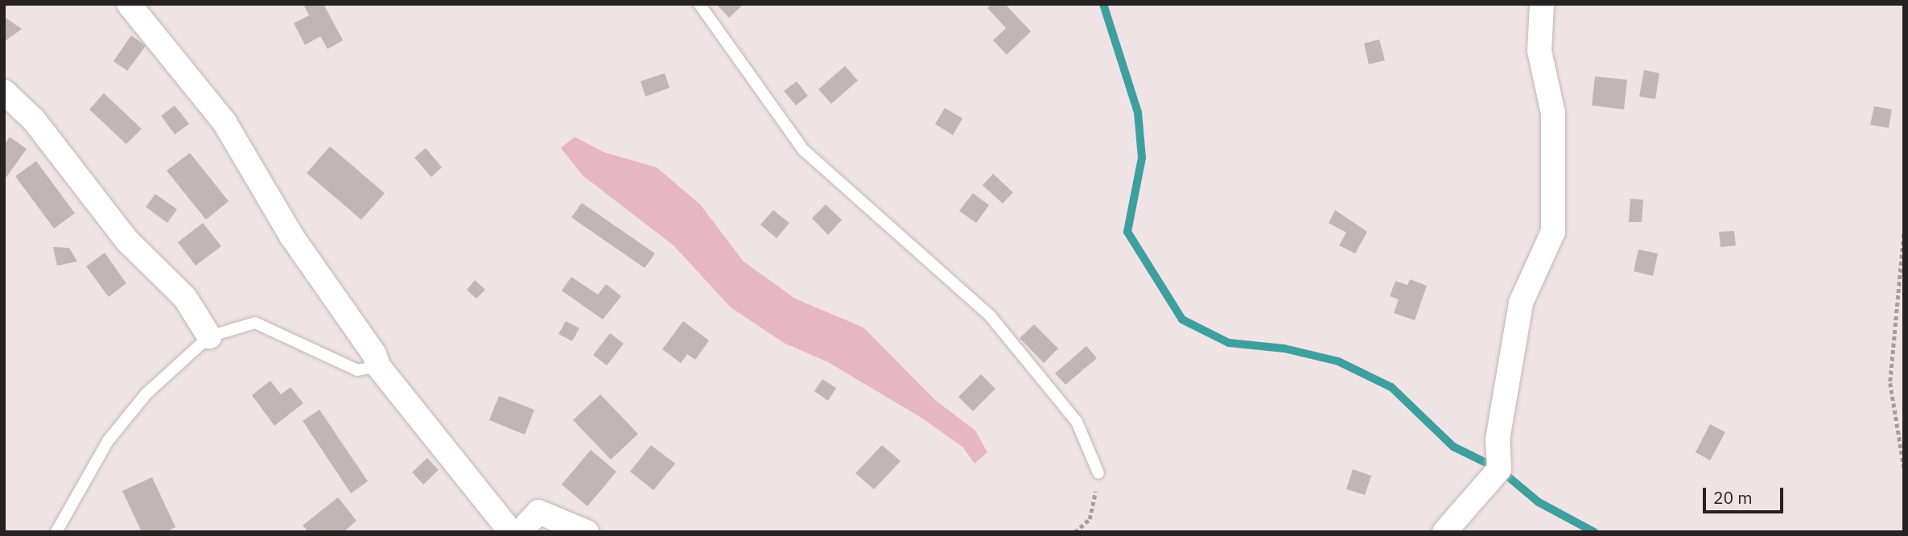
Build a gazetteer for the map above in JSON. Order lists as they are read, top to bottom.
{
  "scale_bar": "20 m"
}
